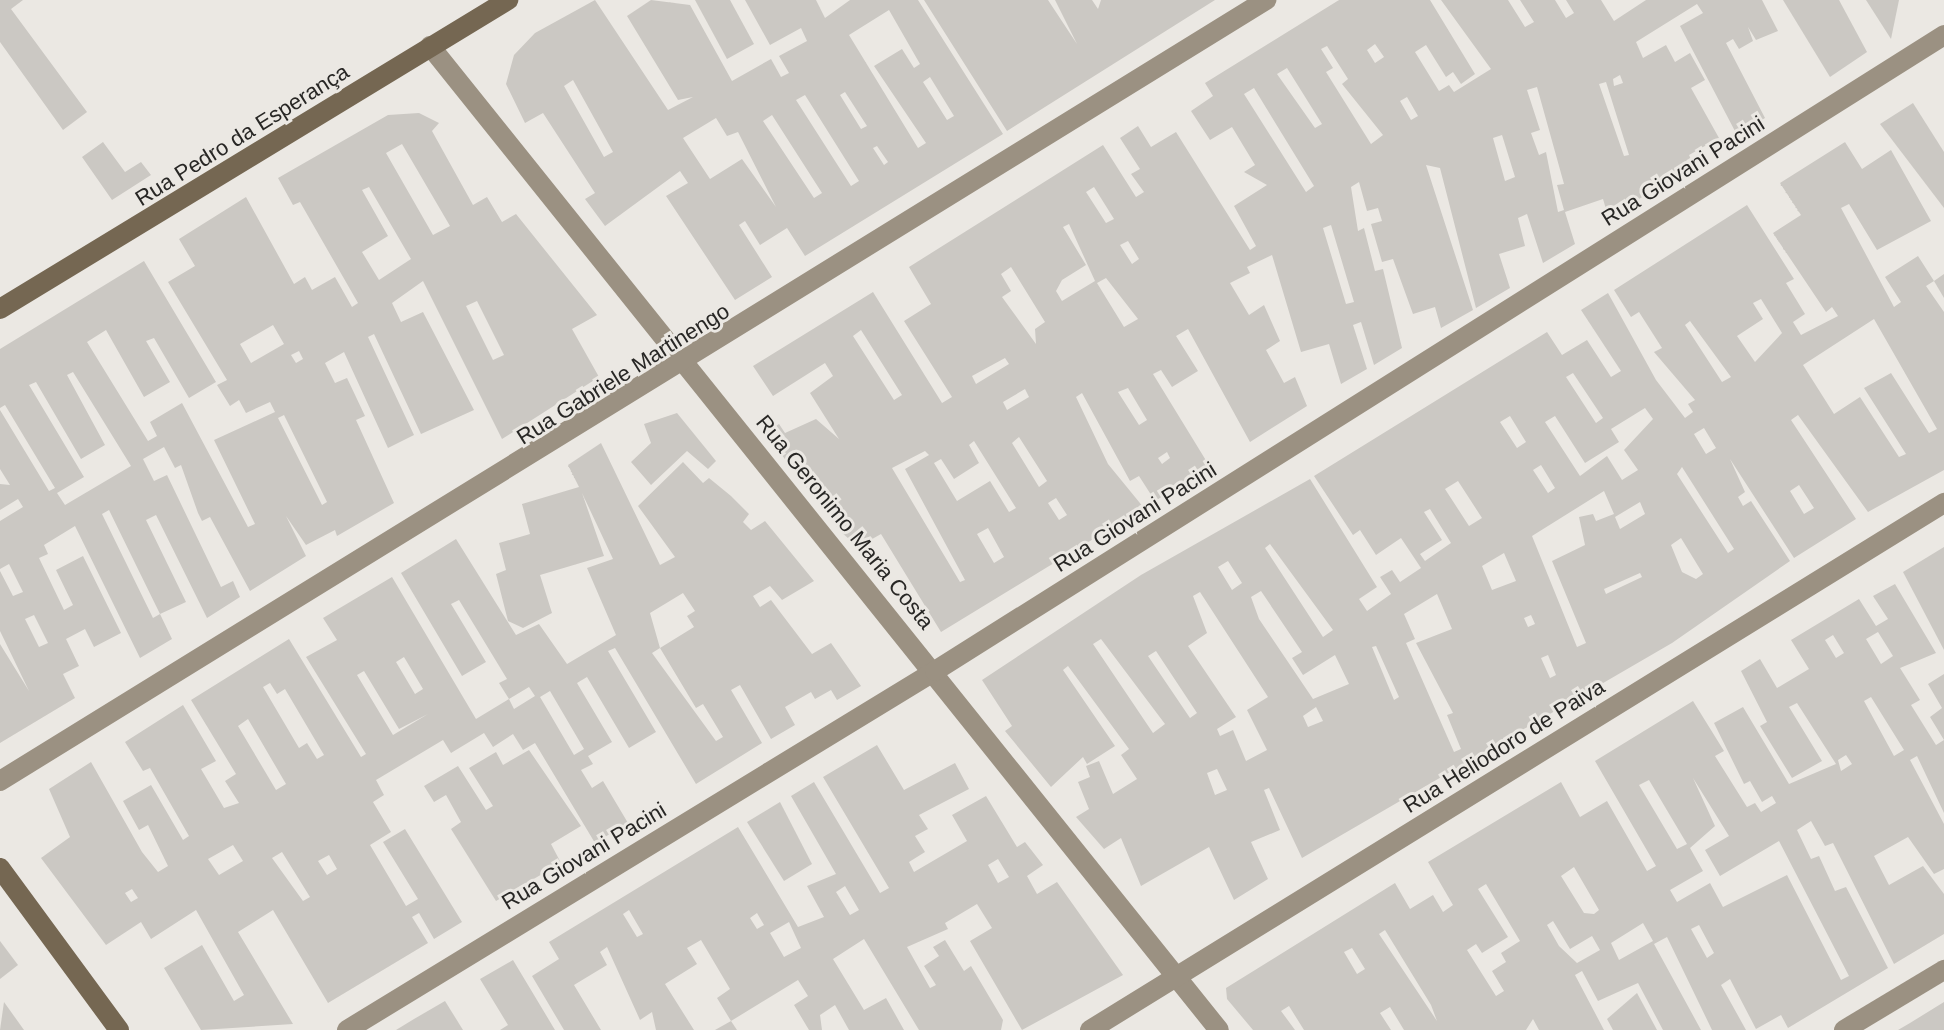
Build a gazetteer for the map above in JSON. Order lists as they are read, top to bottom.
{
  "streets": {
    "main road": ["Rua Pedro da Esperança"],
    "street": [
      "Rua Giovani Pacini",
      "Rua Gabriele Martinengo",
      "Rua Geronimo Maria Costa",
      "Rua Heliodoro de Paiva"
    ]
  },
  "crossings": [
    ["Rua Pedro da Esperança", "Rua Geronimo Maria Costa"],
    ["Rua Giovani Pacini", "Rua Geronimo Maria Costa"],
    ["Rua Gabriele Martinengo", "Rua Geronimo Maria Costa"],
    ["Rua Geronimo Maria Costa", "Rua Heliodoro de Paiva"]
  ]
}
